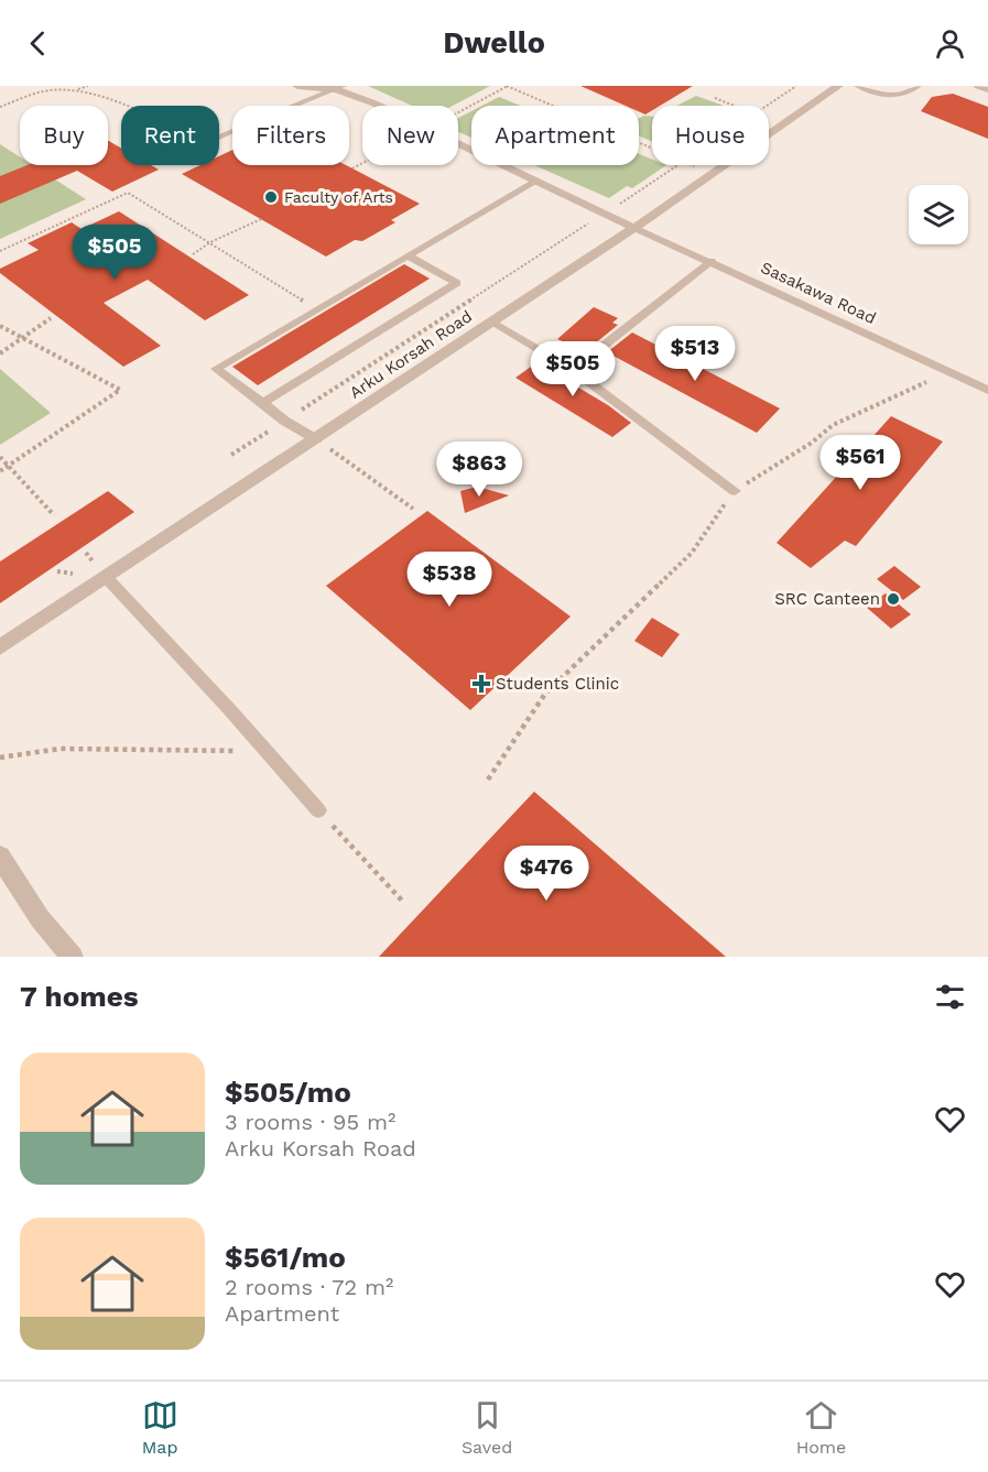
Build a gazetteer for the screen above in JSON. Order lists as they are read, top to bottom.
{
  "streets": {
    "street": ["Arku Korsah Road"],
    "lane": ["Sasakawa Road"]
  },
  "crossings": [
    ["Sasakawa Road", "Arku Korsah Road"]
  ],
  "places": {
    "other": ["Faculty of Arts", "SRC Canteen"],
    "health": ["Students Clinic"]
  },
  "page": {
    "header": "Dwello",
    "chip": [
      "Buy",
      "Rent",
      "Filters",
      "New",
      "Apartment",
      "House"
    ],
    "price": [
      "$505",
      "$513",
      "$505",
      "$561",
      "$863",
      "$538",
      "$476"
    ],
    "heading": "7 homes",
    "list": [
      {
        "name": "$505/mo",
        "note": "3 rooms · 95 m² · Arku Korsah Road"
      },
      {
        "name": "$561/mo",
        "note": "2 rooms · 72 m² · Apartment"
      }
    ],
    "tabs": ["Map", "Saved", "Home"]
  }
}
